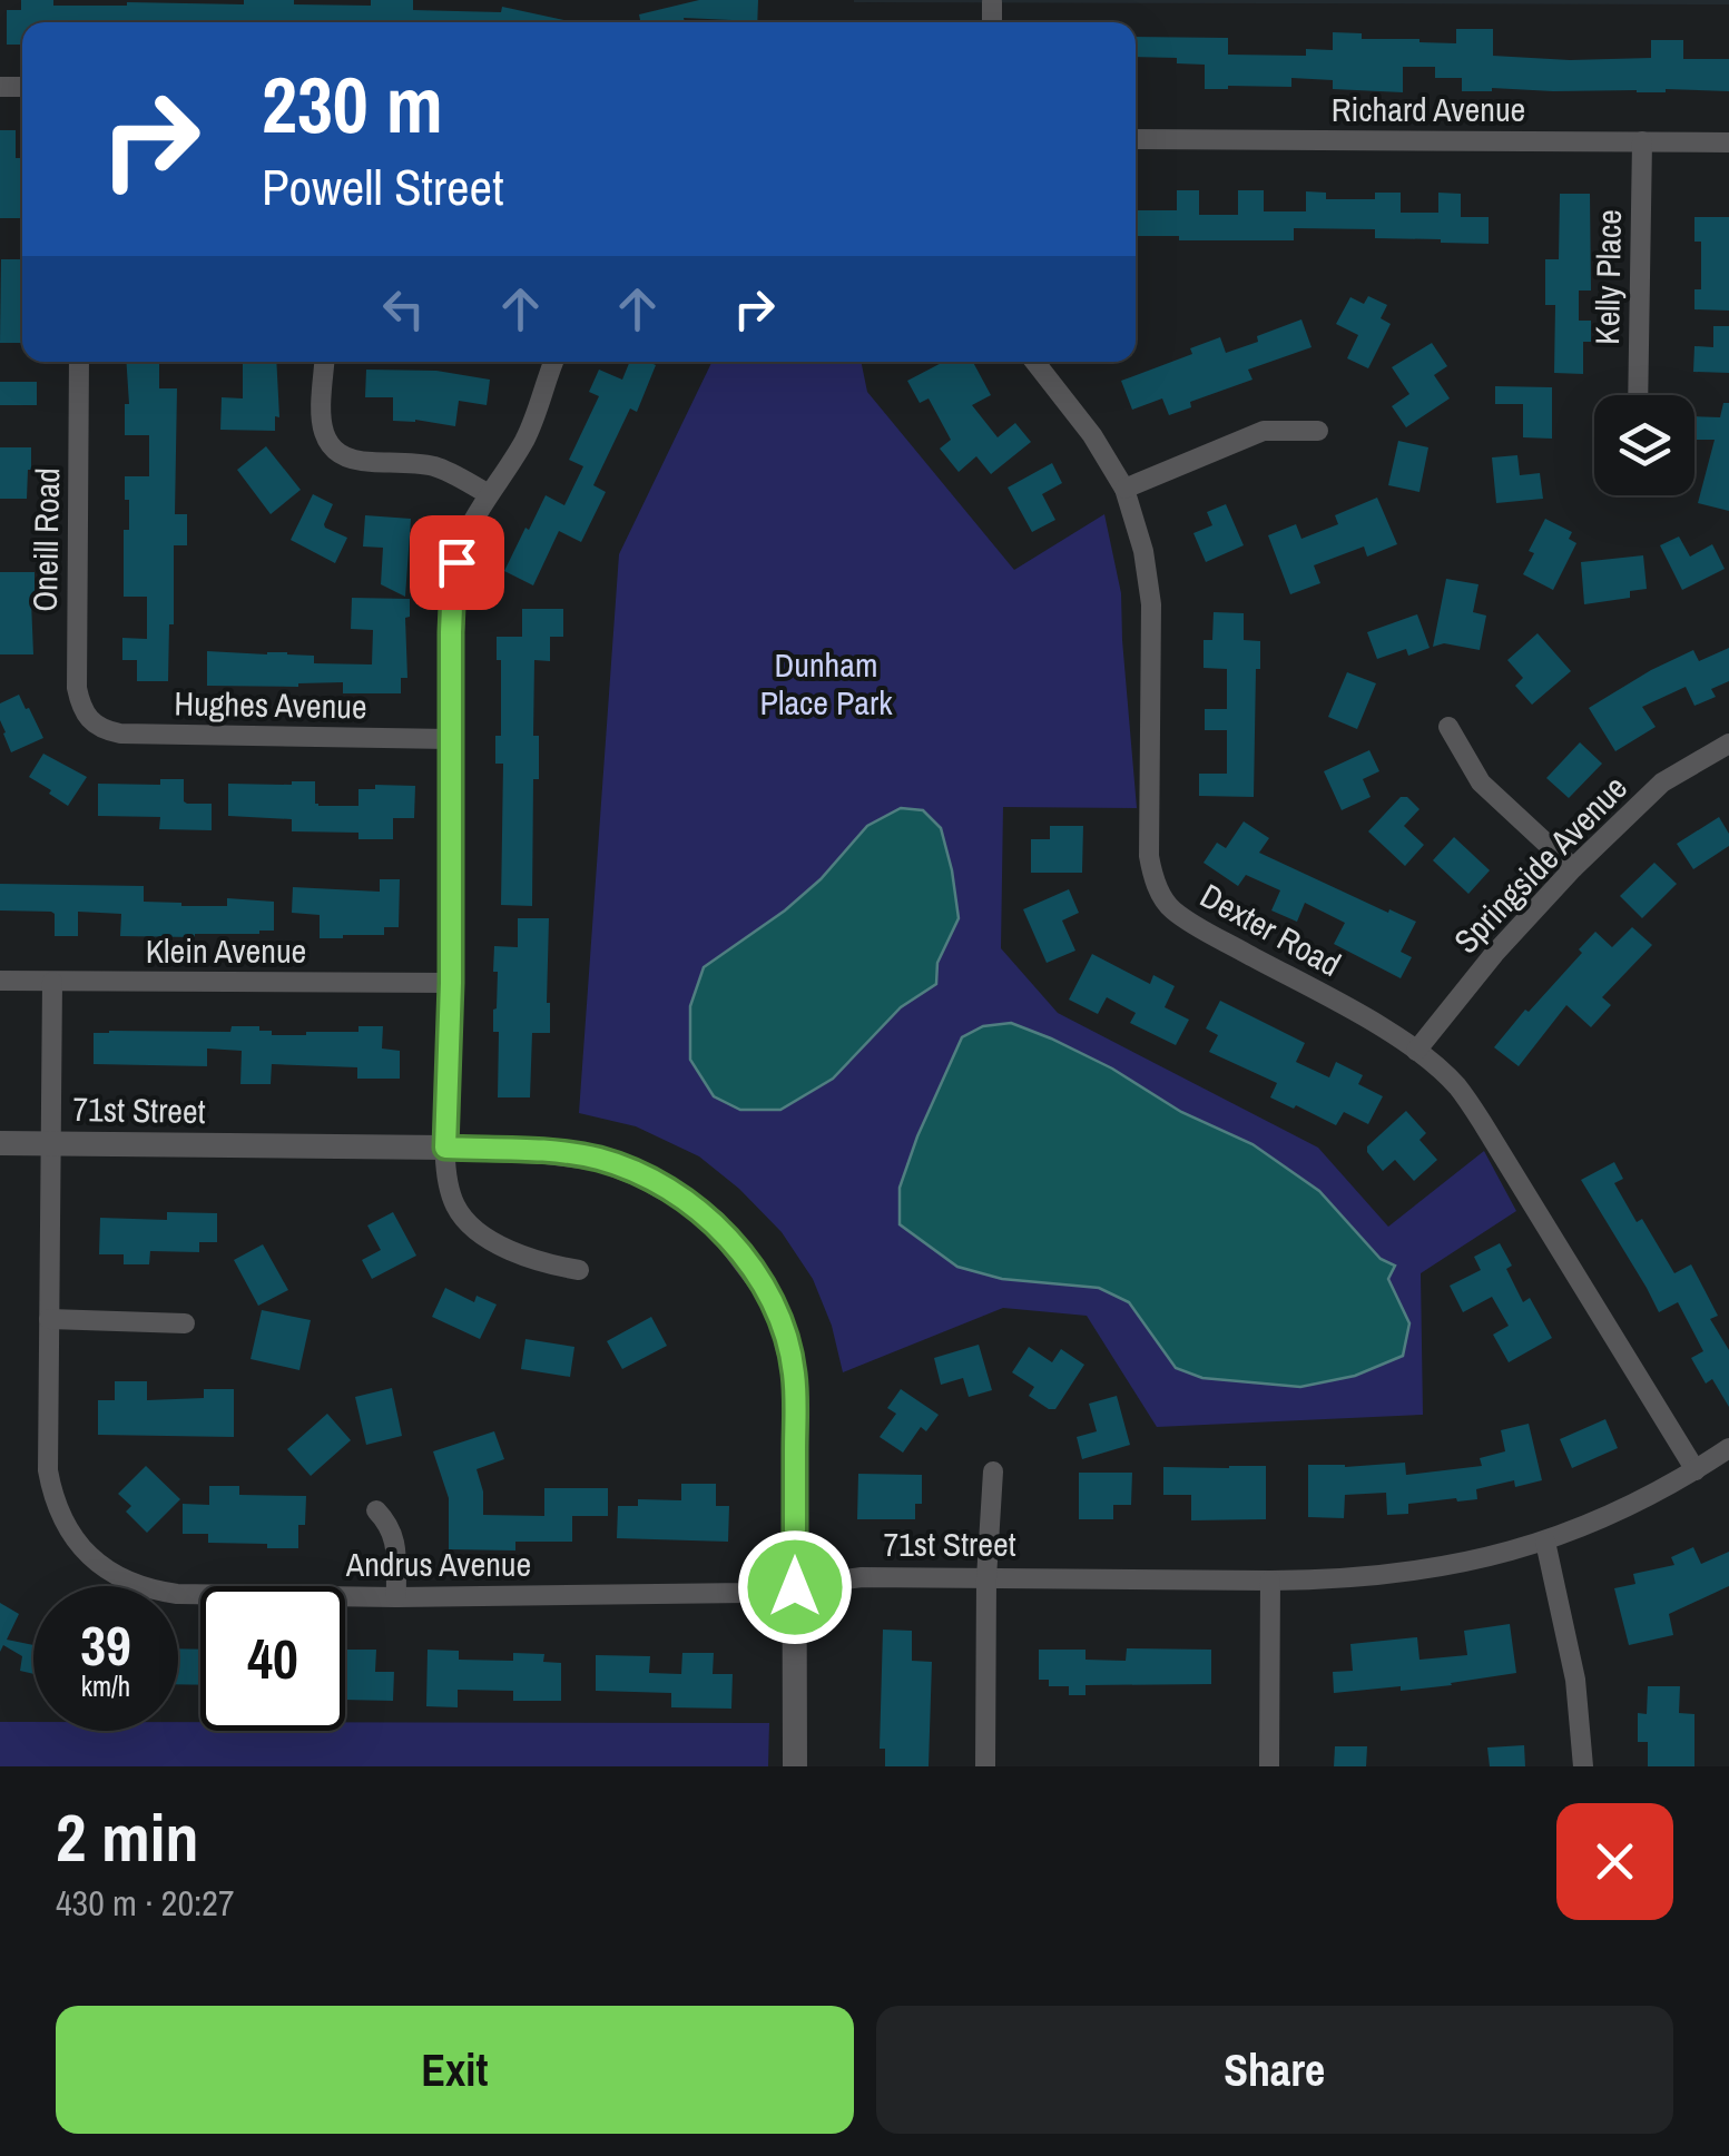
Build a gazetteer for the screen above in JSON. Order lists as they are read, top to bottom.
{
  "streets": {
    "street": [
      "Richard Avenue",
      "Kelly Place",
      "Oneill Road",
      "Hughes Avenue",
      "Springside Avenue",
      "Dexter Road",
      "Klein Avenue",
      "71st Street",
      "Andrus Avenue"
    ]
  },
  "crossings": [
    ["Richard Avenue", "Kelly Place"],
    ["Oneill Road", "Hughes Avenue"],
    ["Springside Avenue", "Dexter Road"],
    ["Dexter Road", "71st Street"],
    ["71st Street", "Andrus Avenue"]
  ],
  "parks": ["Dunham Place Park"],
  "page": {
    "turn": ["230 m", "Powell Street"],
    "speed": "39 km/h",
    "limit": "40",
    "heading": ["2 min", "430 m · 20:27"],
    "buttons": ["Exit", "Share"]
  }
}
